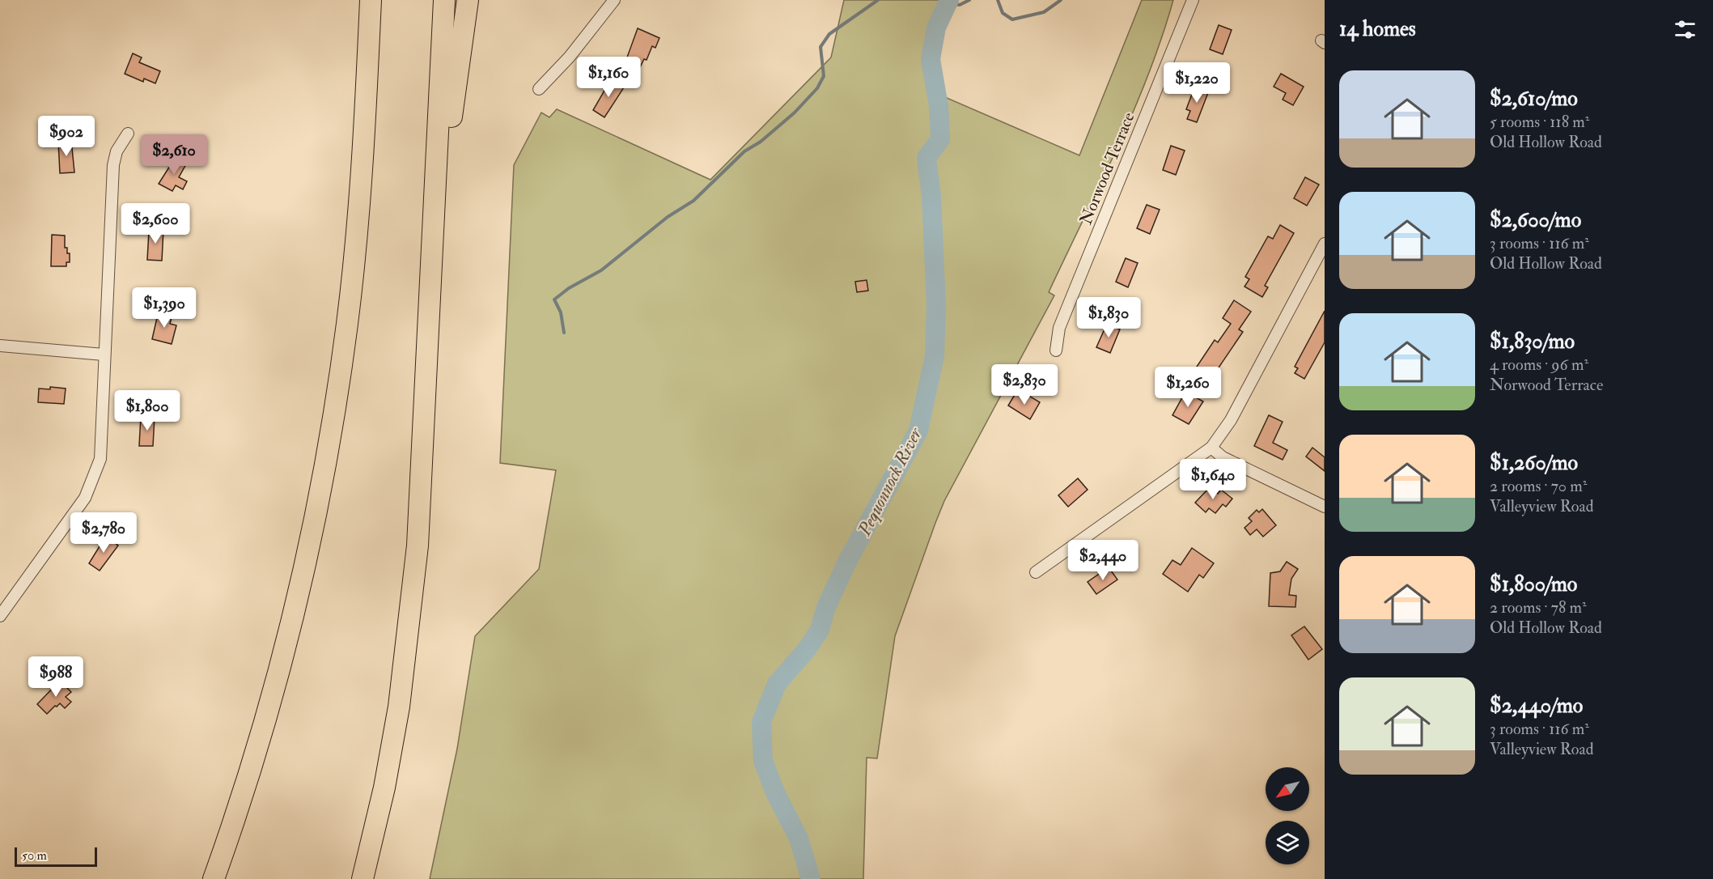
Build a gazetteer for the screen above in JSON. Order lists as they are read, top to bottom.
{
  "streets": {
    "street": ["Norwood Terrace"]
  },
  "water": ["Pequonnock River"],
  "scale_bar": "50 m",
  "north": "bottom left",
  "page": {
    "heading": "14 homes",
    "price": [
      "$1,160",
      "$1,220",
      "$902",
      "$2,610",
      "$2,600",
      "$1,390",
      "$1,830",
      "$2,830",
      "$1,260",
      "$1,800",
      "$1,640",
      "$2,780",
      "$2,440",
      "$988"
    ],
    "list": [
      {
        "name": "$2,610/mo",
        "note": "5 rooms · 118 m² · Old Hollow Road"
      },
      {
        "name": "$2,600/mo",
        "note": "3 rooms · 116 m² · Old Hollow Road"
      },
      {
        "name": "$1,830/mo",
        "note": "4 rooms · 96 m² · Norwood Terrace"
      },
      {
        "name": "$1,260/mo",
        "note": "2 rooms · 70 m² · Valleyview Road"
      },
      {
        "name": "$1,800/mo",
        "note": "2 rooms · 78 m² · Old Hollow Road"
      },
      {
        "name": "$2,440/mo",
        "note": "3 rooms · 116 m² · Valleyview Road"
      }
    ],
    "scale": "50 m"
  }
}
